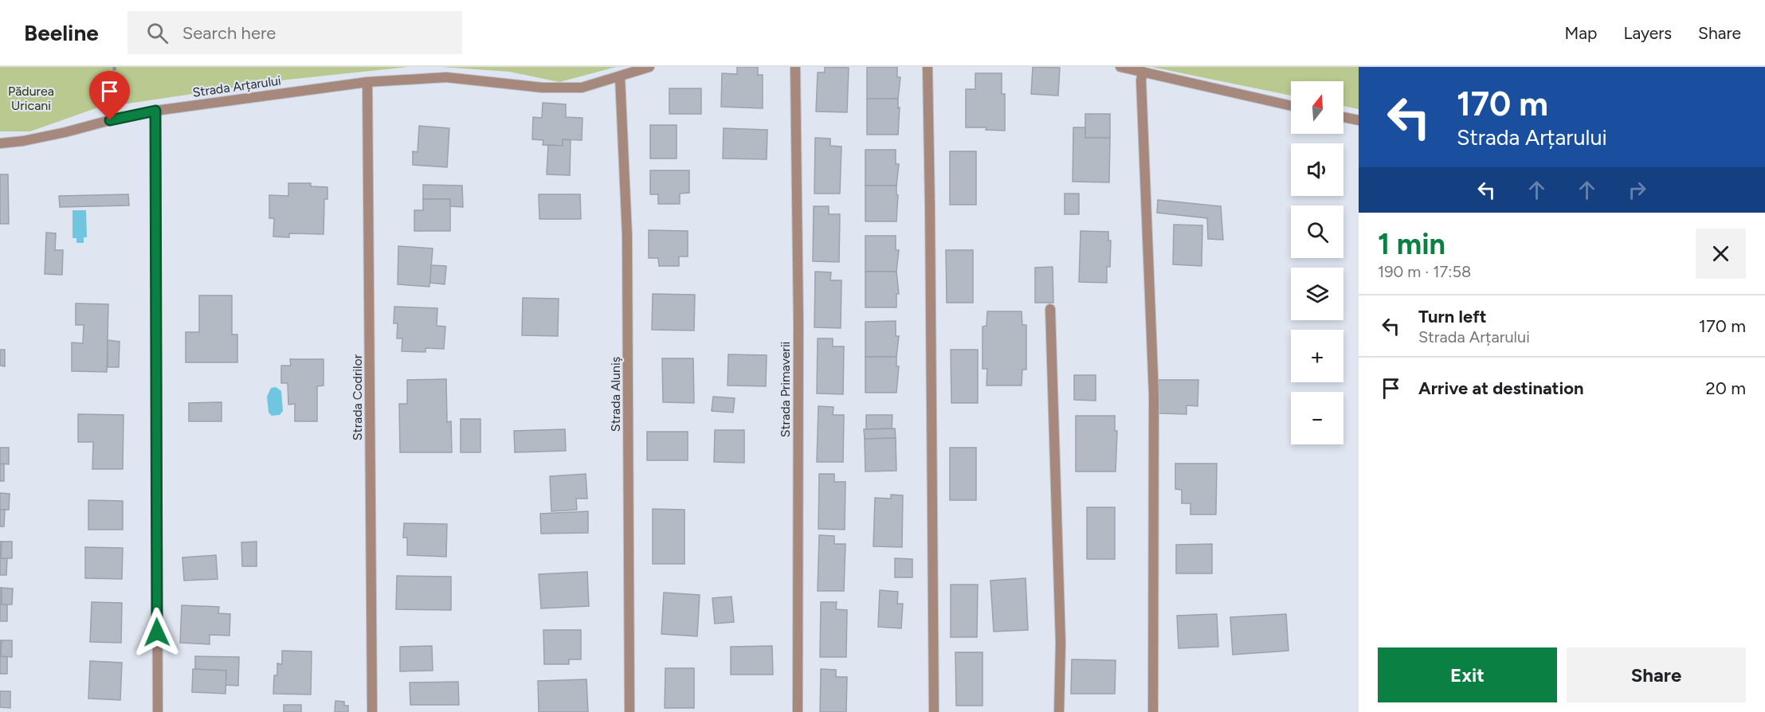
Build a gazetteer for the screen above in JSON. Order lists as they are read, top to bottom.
{
  "streets": {
    "street": [
      "Strada Arțarului",
      "Strada Primaverii",
      "Strada Aluniș",
      "Strada Codrilor"
    ]
  },
  "crossings": [
    ["Strada Arțarului", "Strada Aluniș"],
    ["Strada Arțarului", "Strada Codrilor"]
  ],
  "parks": ["Pădurea Uricani"],
  "north": "top",
  "page": {
    "header": "Beeline",
    "search": "Search here",
    "nav": ["Map", "Layers", "Share"],
    "turn": ["170 m", "Strada Arțarului"],
    "map_buttons": ["+", "−"],
    "heading": ["1 min", "190 m · 17:58"],
    "list": [
      {
        "name": "Turn left",
        "note": "Strada Arțarului",
        "value": "170 m"
      },
      {
        "name": "Arrive at destination",
        "value": "20 m"
      }
    ],
    "buttons": ["Exit", "Share"]
  }
}
